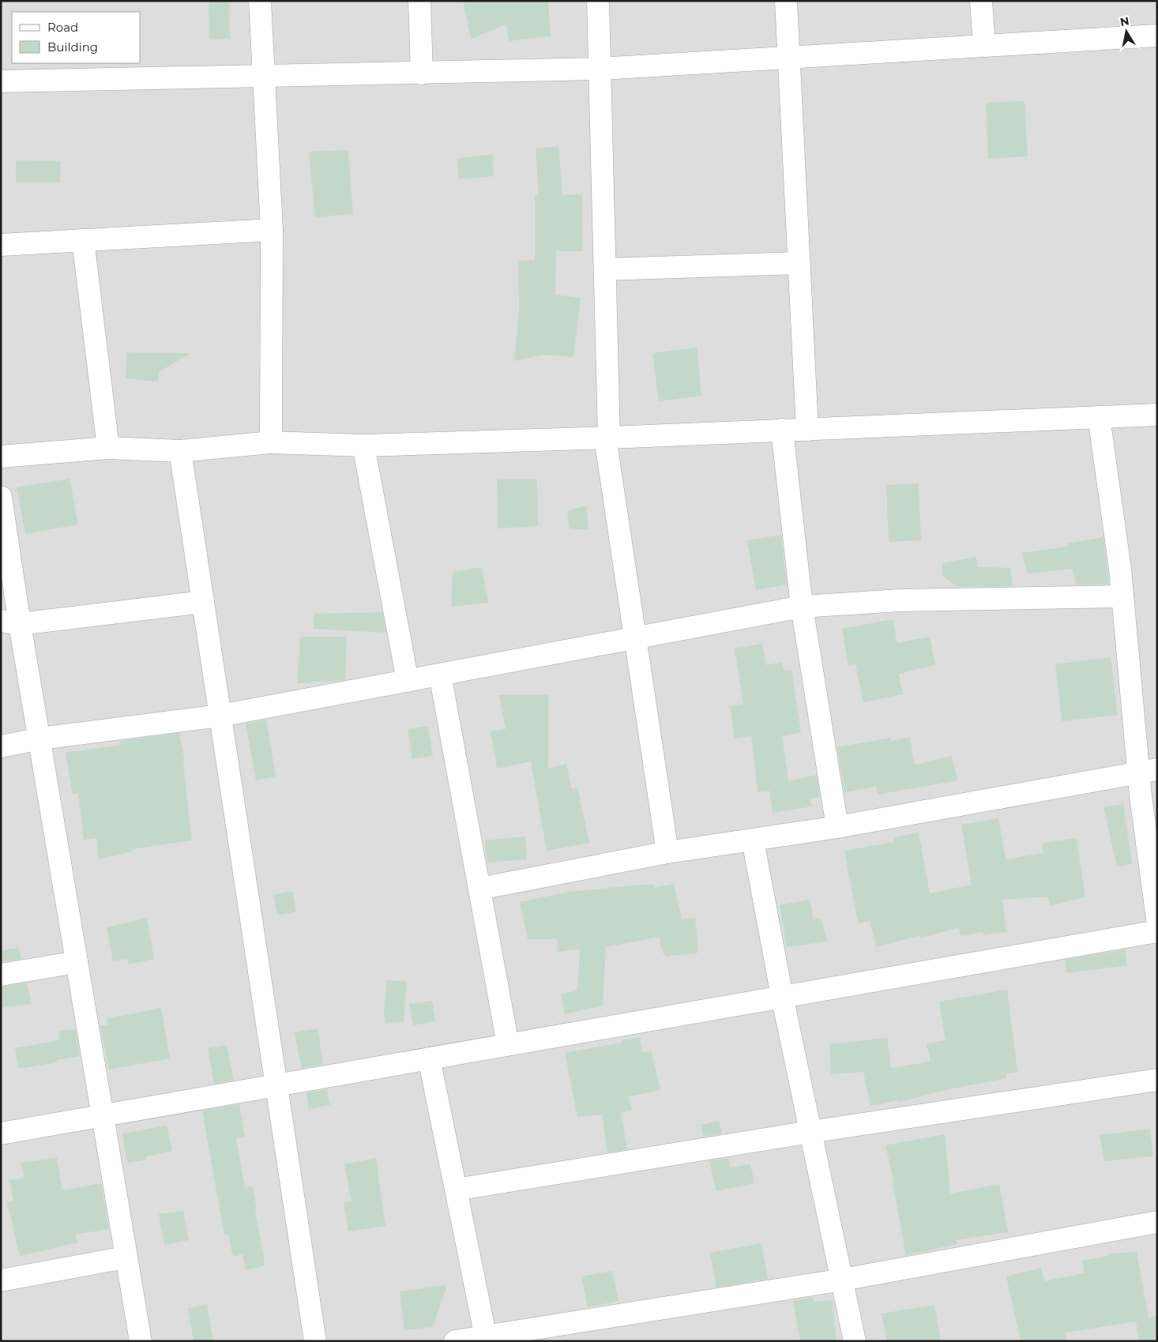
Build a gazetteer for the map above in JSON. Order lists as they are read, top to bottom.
{
  "legend": ["Road", "Building"],
  "north": "top"
}
